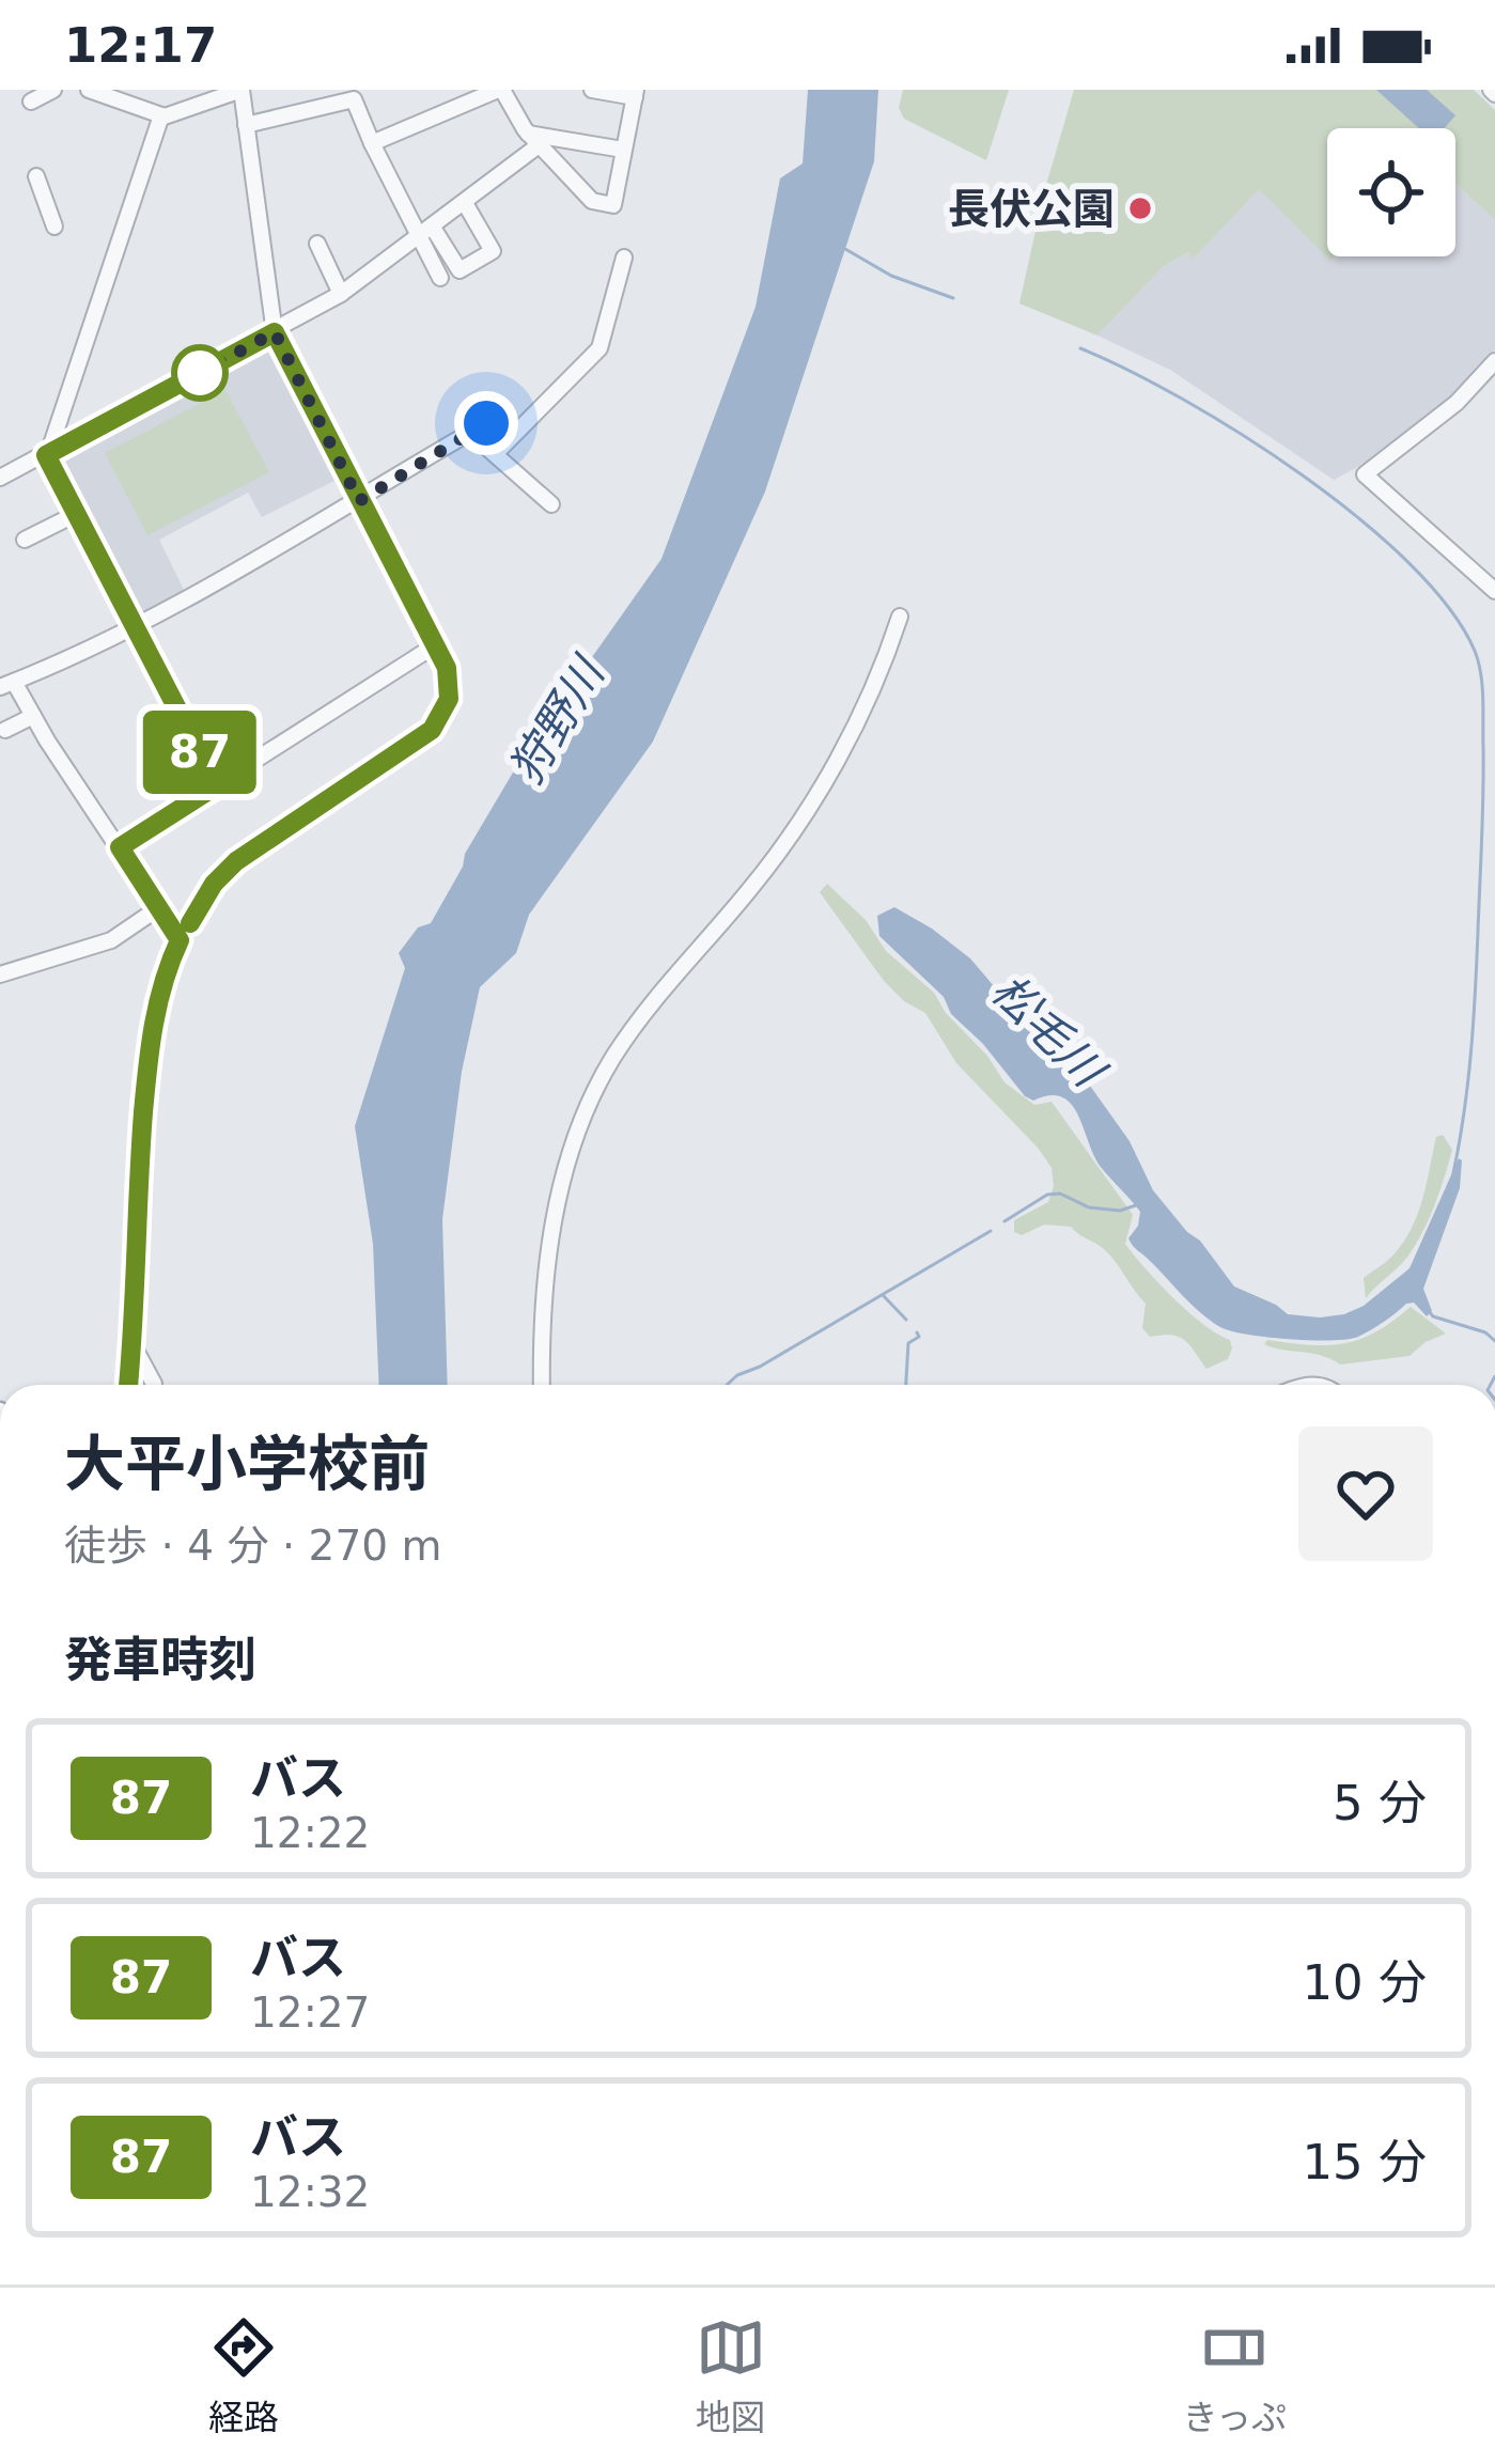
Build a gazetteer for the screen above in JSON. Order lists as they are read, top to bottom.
{
  "water": ["狩野川", "松毛川"],
  "places": ["長伏公園"],
  "lines": ["bus line 87"],
  "page": {
    "status": "12:17",
    "on_map": "87",
    "heading": [
      ["大平小学校前", "徒歩 · 4 分 · 270 m"],
      "発車時刻"
    ],
    "list": [
      {
        "mark": "87",
        "name": "バス",
        "note": "12:22",
        "value": "5 分"
      },
      {
        "mark": "87",
        "name": "バス",
        "note": "12:27",
        "value": "10 分"
      },
      {
        "mark": "87",
        "name": "バス",
        "note": "12:32",
        "value": "15 分"
      }
    ],
    "tabs": ["経路", "地図", "きっぷ"]
  }
}
